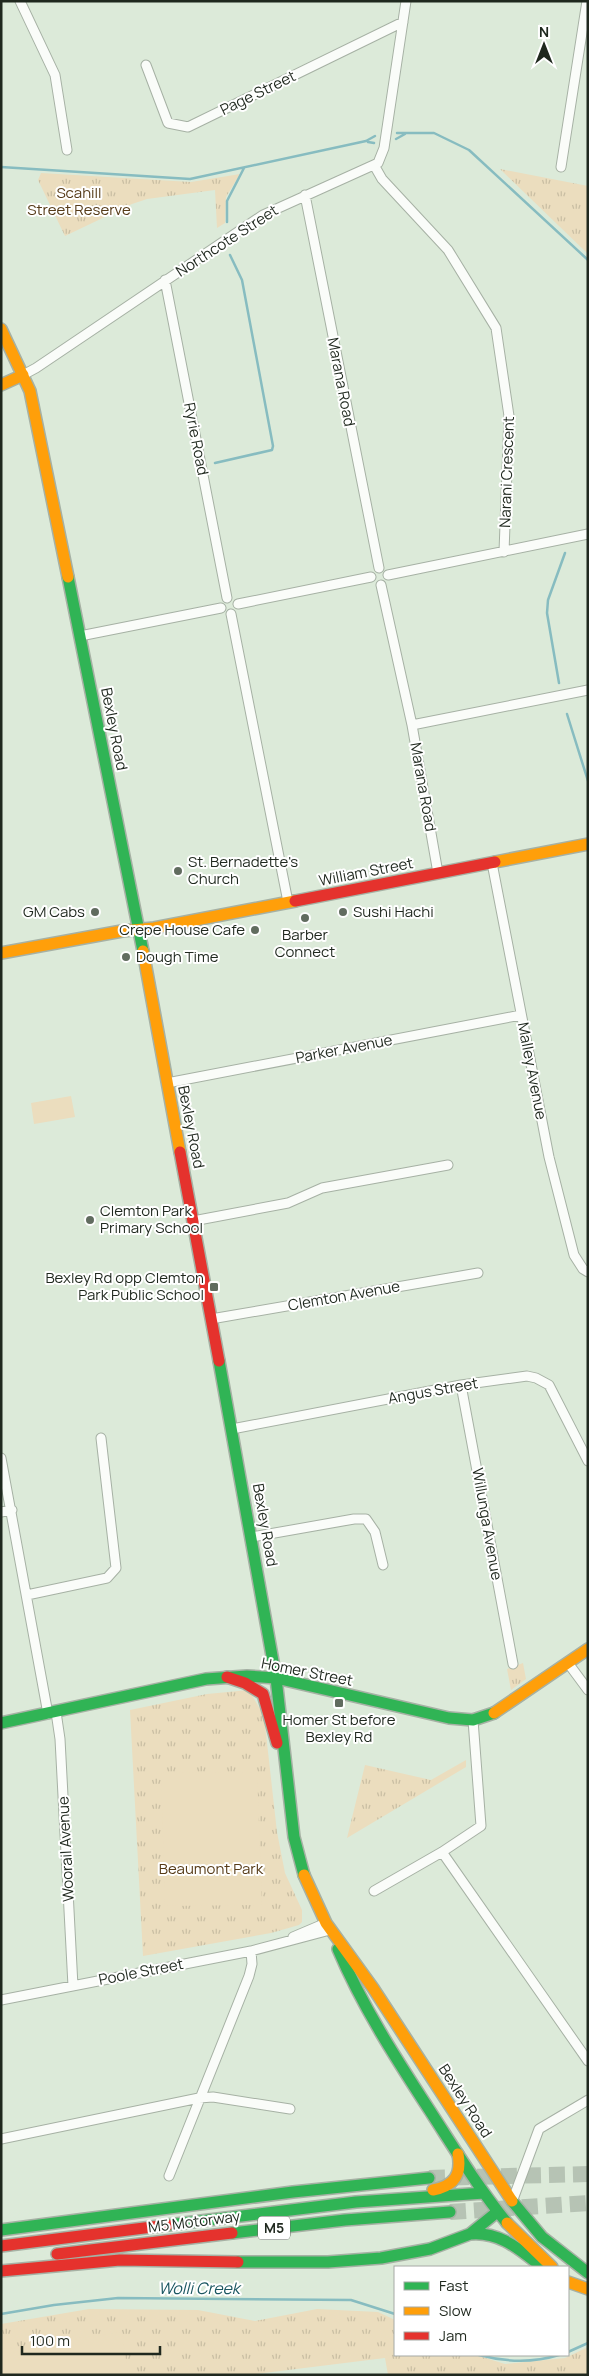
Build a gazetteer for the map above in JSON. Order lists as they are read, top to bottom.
{
  "streets": {
    "main road": [
      "Bexley Road",
      "William Street",
      "Homer Street",
      "M5 Motorway",
      "M5"
    ],
    "street": [
      "Page Street",
      "Northcote Street",
      "Marana Road",
      "Ryrie Road",
      "Narani Crescent",
      "Parker Avenue",
      "Malley Avenue",
      "Clemton Avenue",
      "Angus Street",
      "Willunga Avenue",
      "Woorail Avenue",
      "Poole Street"
    ]
  },
  "crossings": [
    ["Northcote Street", "Marana Road"],
    ["Northcote Street", "Ryrie Road"],
    ["Northcote Street", "Narani Crescent"],
    ["Northcote Street", "Bexley Road"],
    ["Marana Road", "William Street"],
    ["Bexley Road", "William Street"],
    ["Bexley Road", "Parker Avenue"],
    ["Bexley Road", "Clemton Avenue"],
    ["Bexley Road", "Angus Street"],
    ["Bexley Road", "Homer Street"],
    ["Bexley Road", "Poole Street"],
    ["William Street", "Malley Avenue"],
    ["Parker Avenue", "Malley Avenue"],
    ["Angus Street", "Willunga Avenue"],
    ["Homer Street", "Woorail Avenue"],
    ["Woorail Avenue", "Poole Street"]
  ],
  "water": ["Wolli Creek"],
  "parks": ["Scahill Street Reserve", "Beaumont Park"],
  "places": {
    "other": [
      "St. Bernadette's Church",
      "GM Cabs",
      "Sushi Hachi",
      "Barber Connect",
      "Crepe House Cafe",
      "Dough Time",
      "Clemton Park Primary School"
    ],
    "transit": ["Bexley Rd opp Clemton Park Public School", "Homer St before Bexley Rd"]
  },
  "legend": ["Fast", "Slow", "Jam"],
  "scale_bar": "100 m",
  "north": "top"
}
